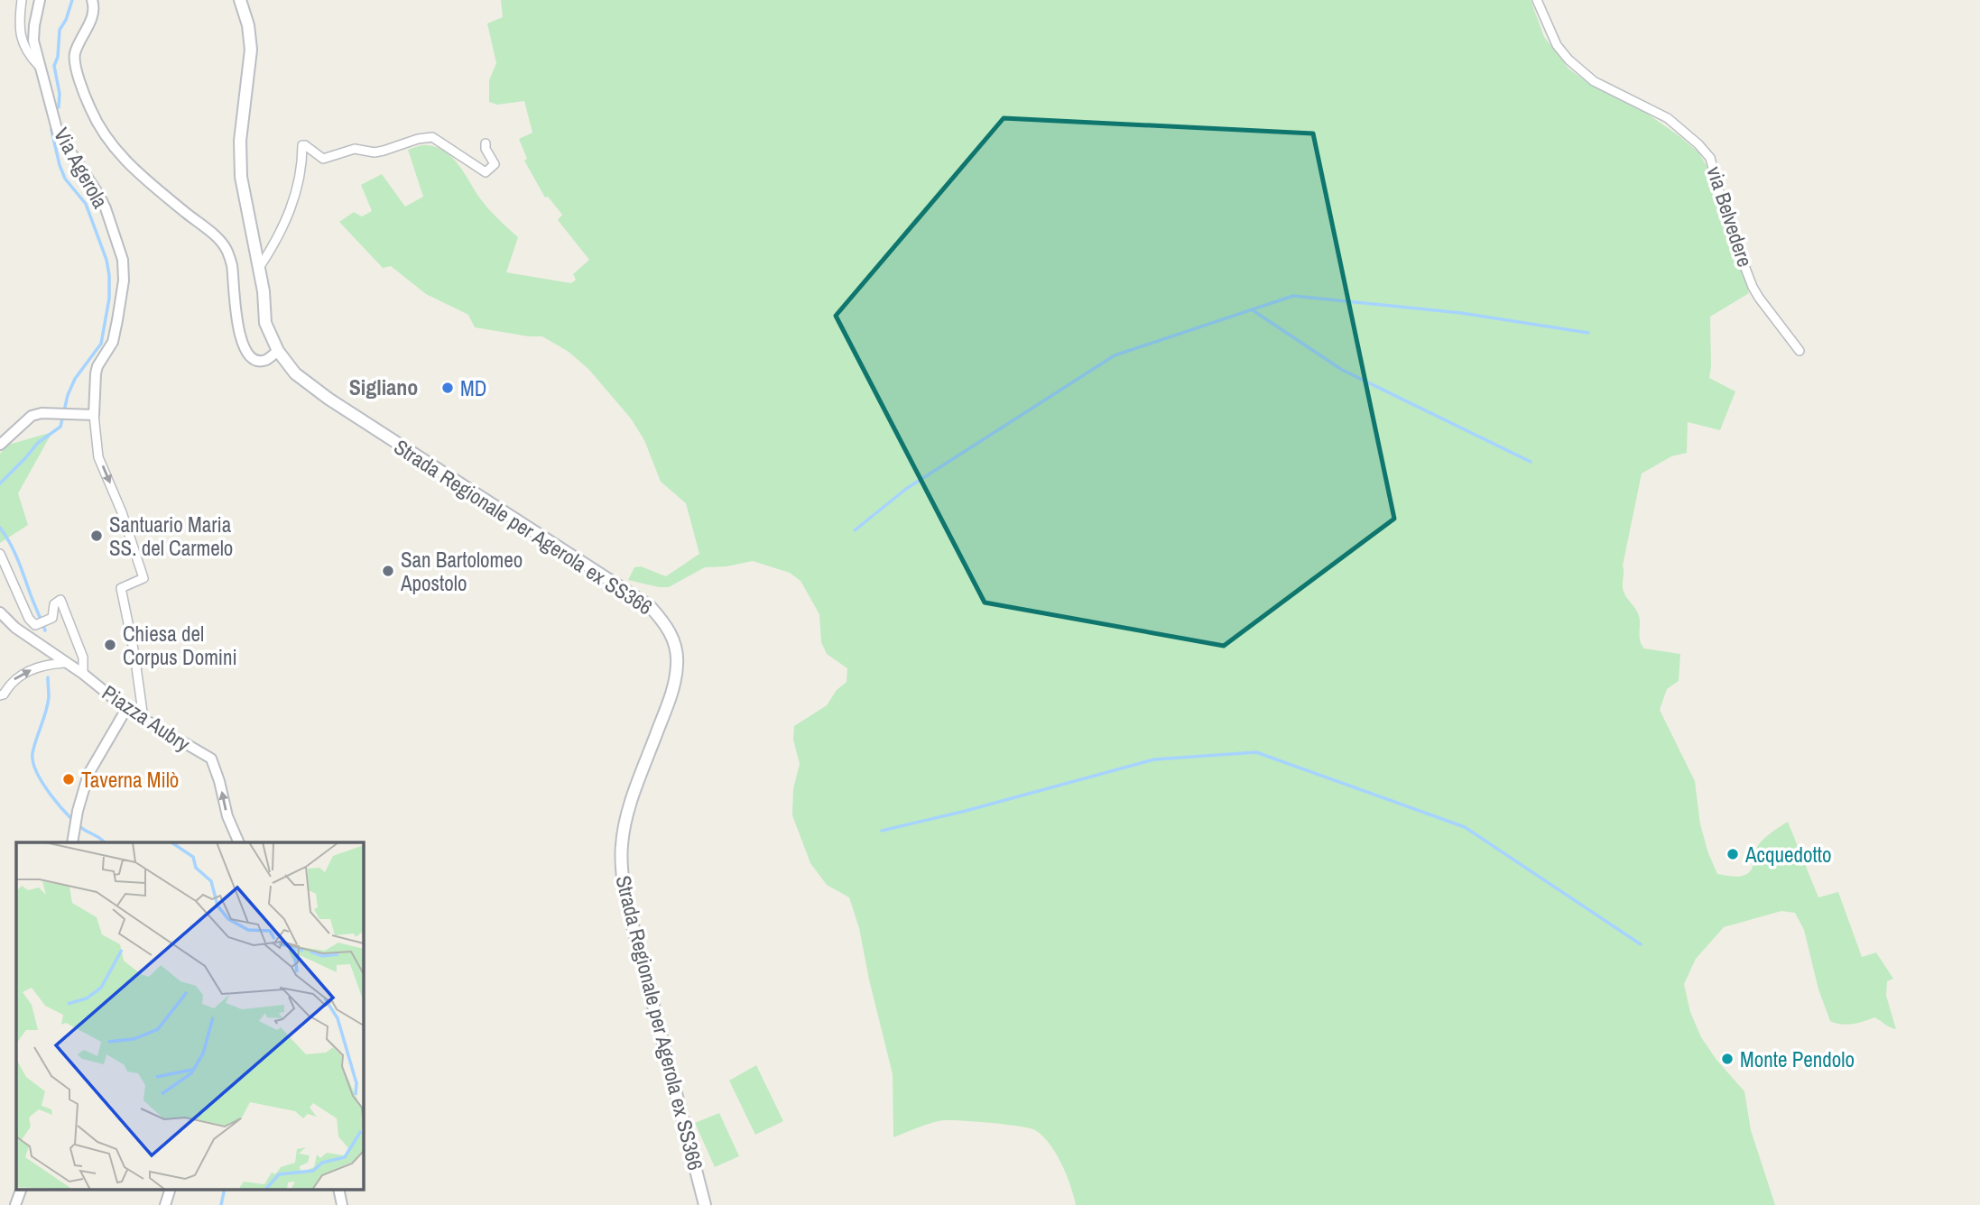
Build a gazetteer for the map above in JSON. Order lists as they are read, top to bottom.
{
  "streets": {
    "main road": ["Strada Regionale per Agerola ex SS366"],
    "street": ["Via Agerola", "via Belvedere", "Piazza Aubry"]
  },
  "crossings": [
    ["Via Agerola", "Strada Regionale per Agerola ex SS366"]
  ],
  "one_way": ["Piazza Aubry"],
  "districts": ["Sigliano"],
  "places": [
    "MD",
    "Santuario Maria SS. del Carmelo",
    "San Bartolomeo Apostolo",
    "Chiesa del Corpus Domini",
    "Taverna Milò",
    "Acquedotto",
    "Monte Pendolo"
  ]
}
